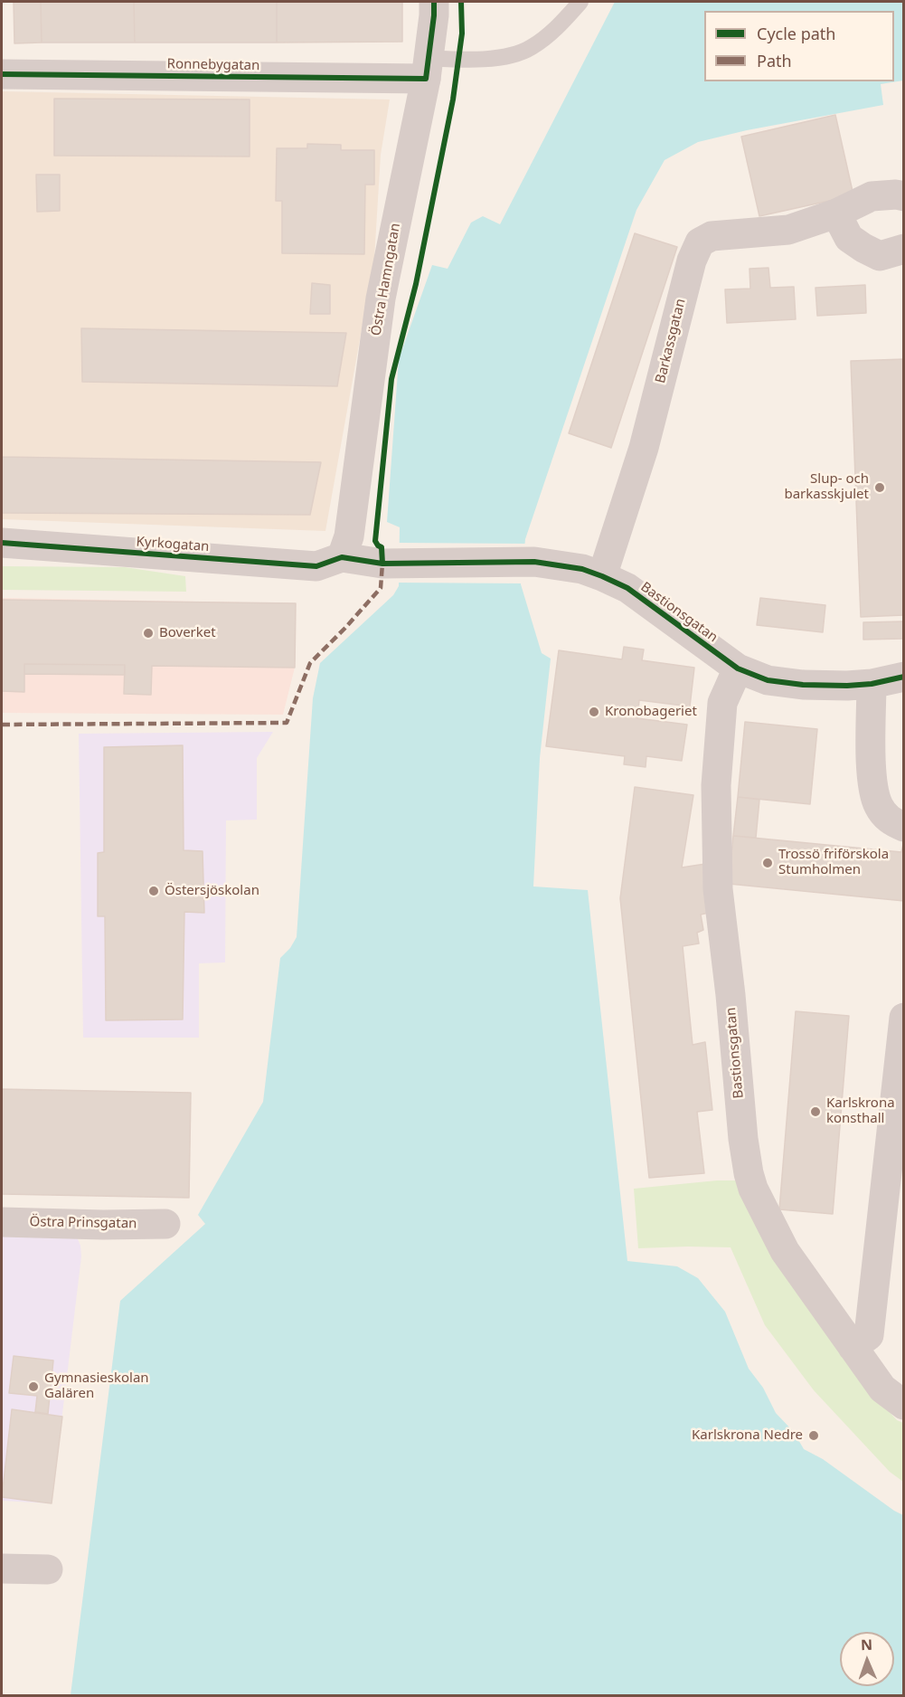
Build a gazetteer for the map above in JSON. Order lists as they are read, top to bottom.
{
  "streets": {
    "street": [
      "Ronnebygatan",
      "Östra Hamngatan",
      "Barkassgatan",
      "Kyrkogatan",
      "Bastionsgatan",
      "Östra Prinsgatan"
    ]
  },
  "crossings": [
    ["Ronnebygatan", "Östra Hamngatan"],
    ["Östra Hamngatan", "Kyrkogatan"],
    ["Östra Hamngatan", "Bastionsgatan"],
    ["Barkassgatan", "Bastionsgatan"],
    ["Kyrkogatan", "Bastionsgatan"]
  ],
  "places": [
    "Slup- och barkasskjulet",
    "Boverket",
    "Kronobageriet",
    "Trossö friförskola Stumholmen",
    "Östersjöskolan",
    "Karlskrona konsthall",
    "Gymnasieskolan Galären",
    "Karlskrona Nedre"
  ],
  "legend": ["Cycle path", "Path"],
  "north": "top"
}
